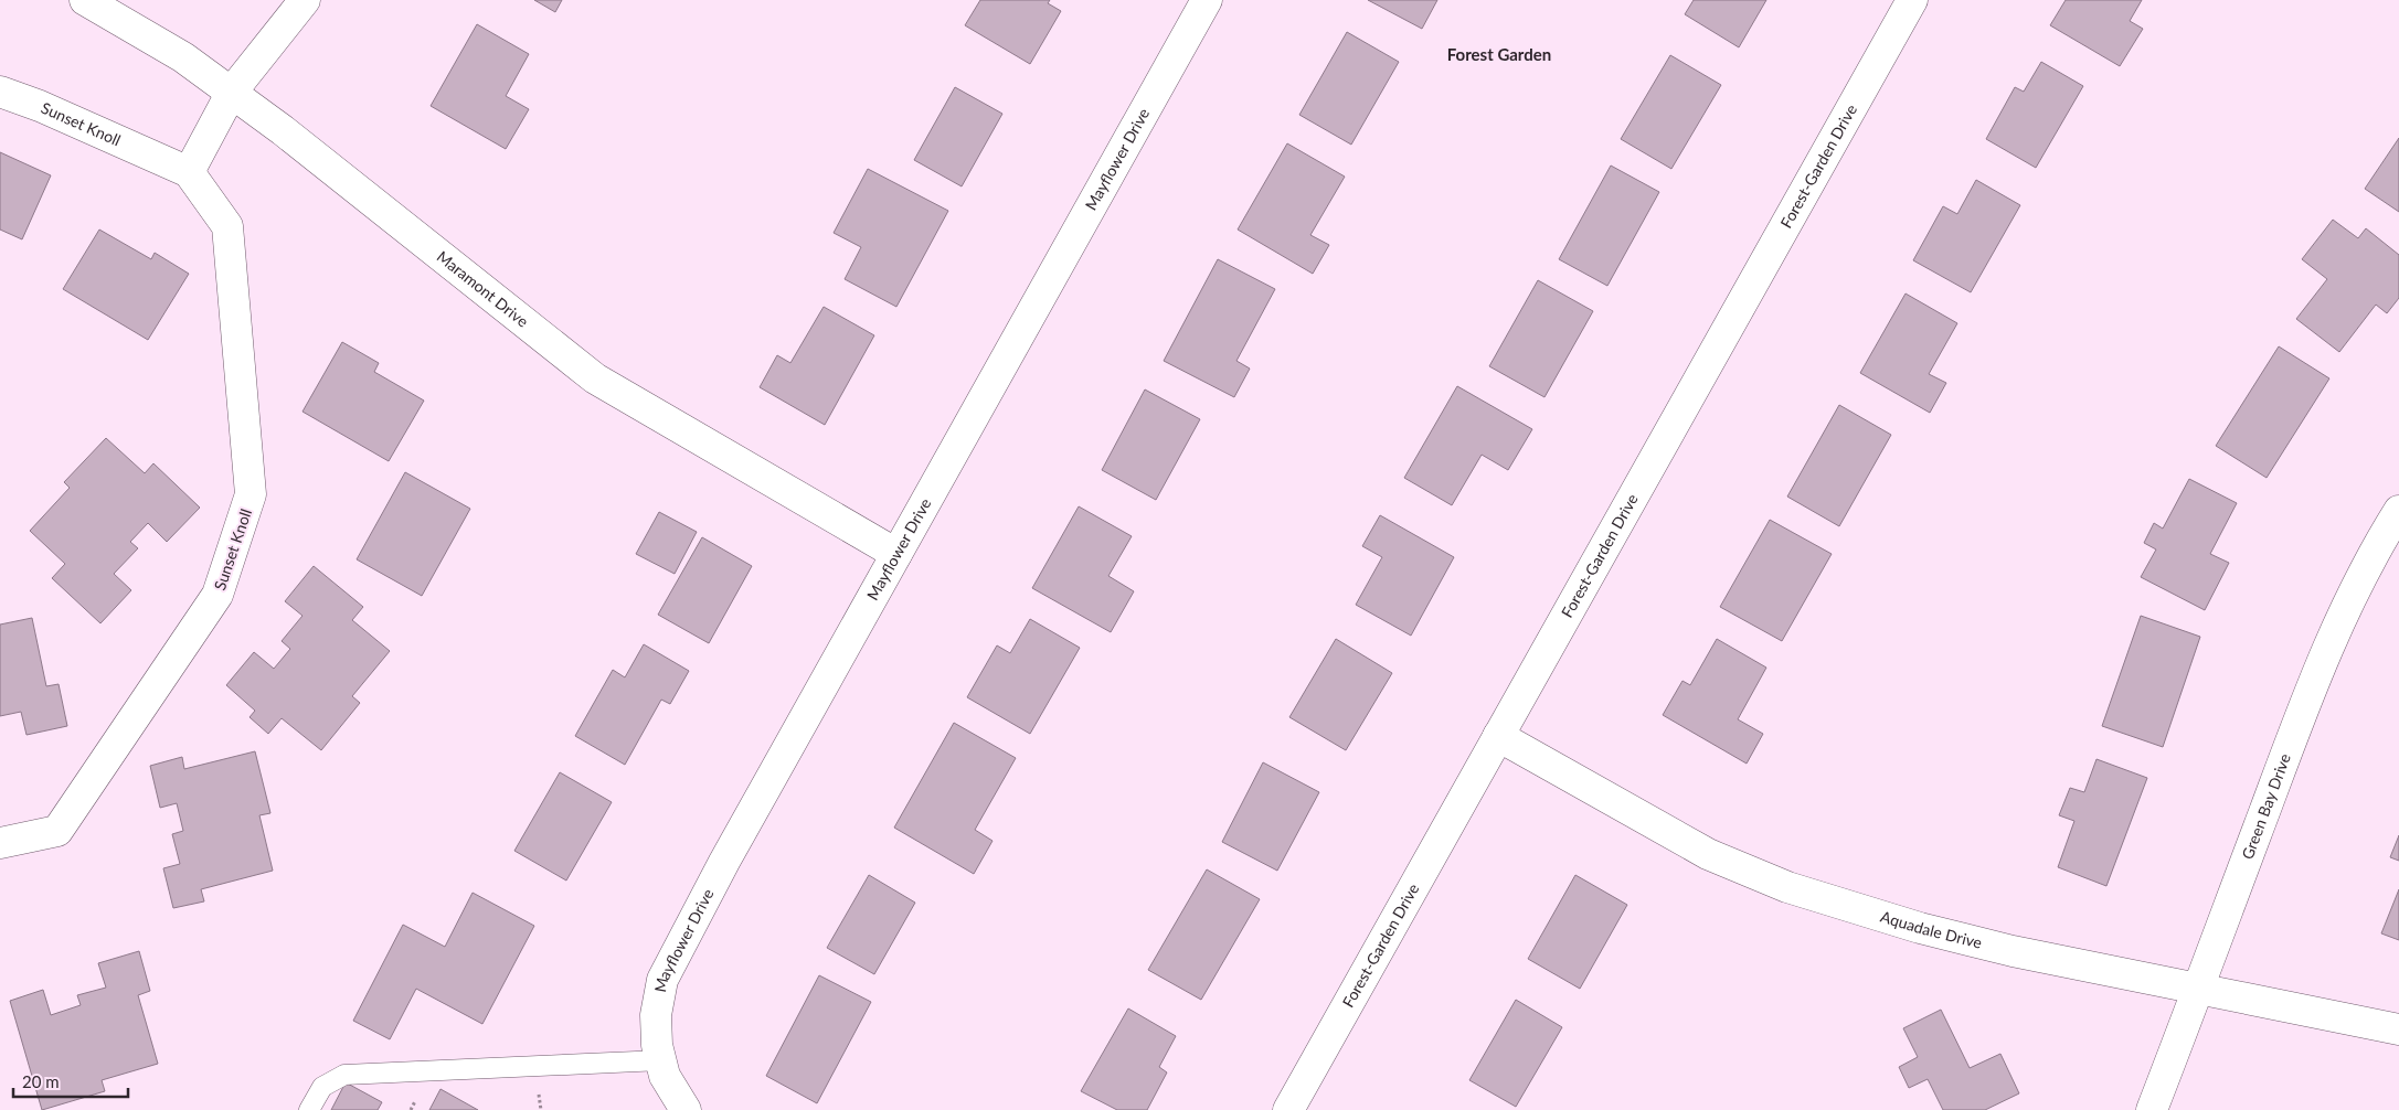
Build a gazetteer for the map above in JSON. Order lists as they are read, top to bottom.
{
  "streets": {
    "street": [
      "Sunset Knoll",
      "Mayflower Drive",
      "Forest-Garden Drive",
      "Maramont Drive",
      "Green Bay Drive",
      "Aquadale Drive"
    ]
  },
  "crossings": [
    ["Mayflower Drive", "Maramont Drive"],
    ["Forest-Garden Drive", "Aquadale Drive"],
    ["Green Bay Drive", "Aquadale Drive"]
  ],
  "districts": ["Forest Garden"],
  "scale_bar": "20 m"
}
